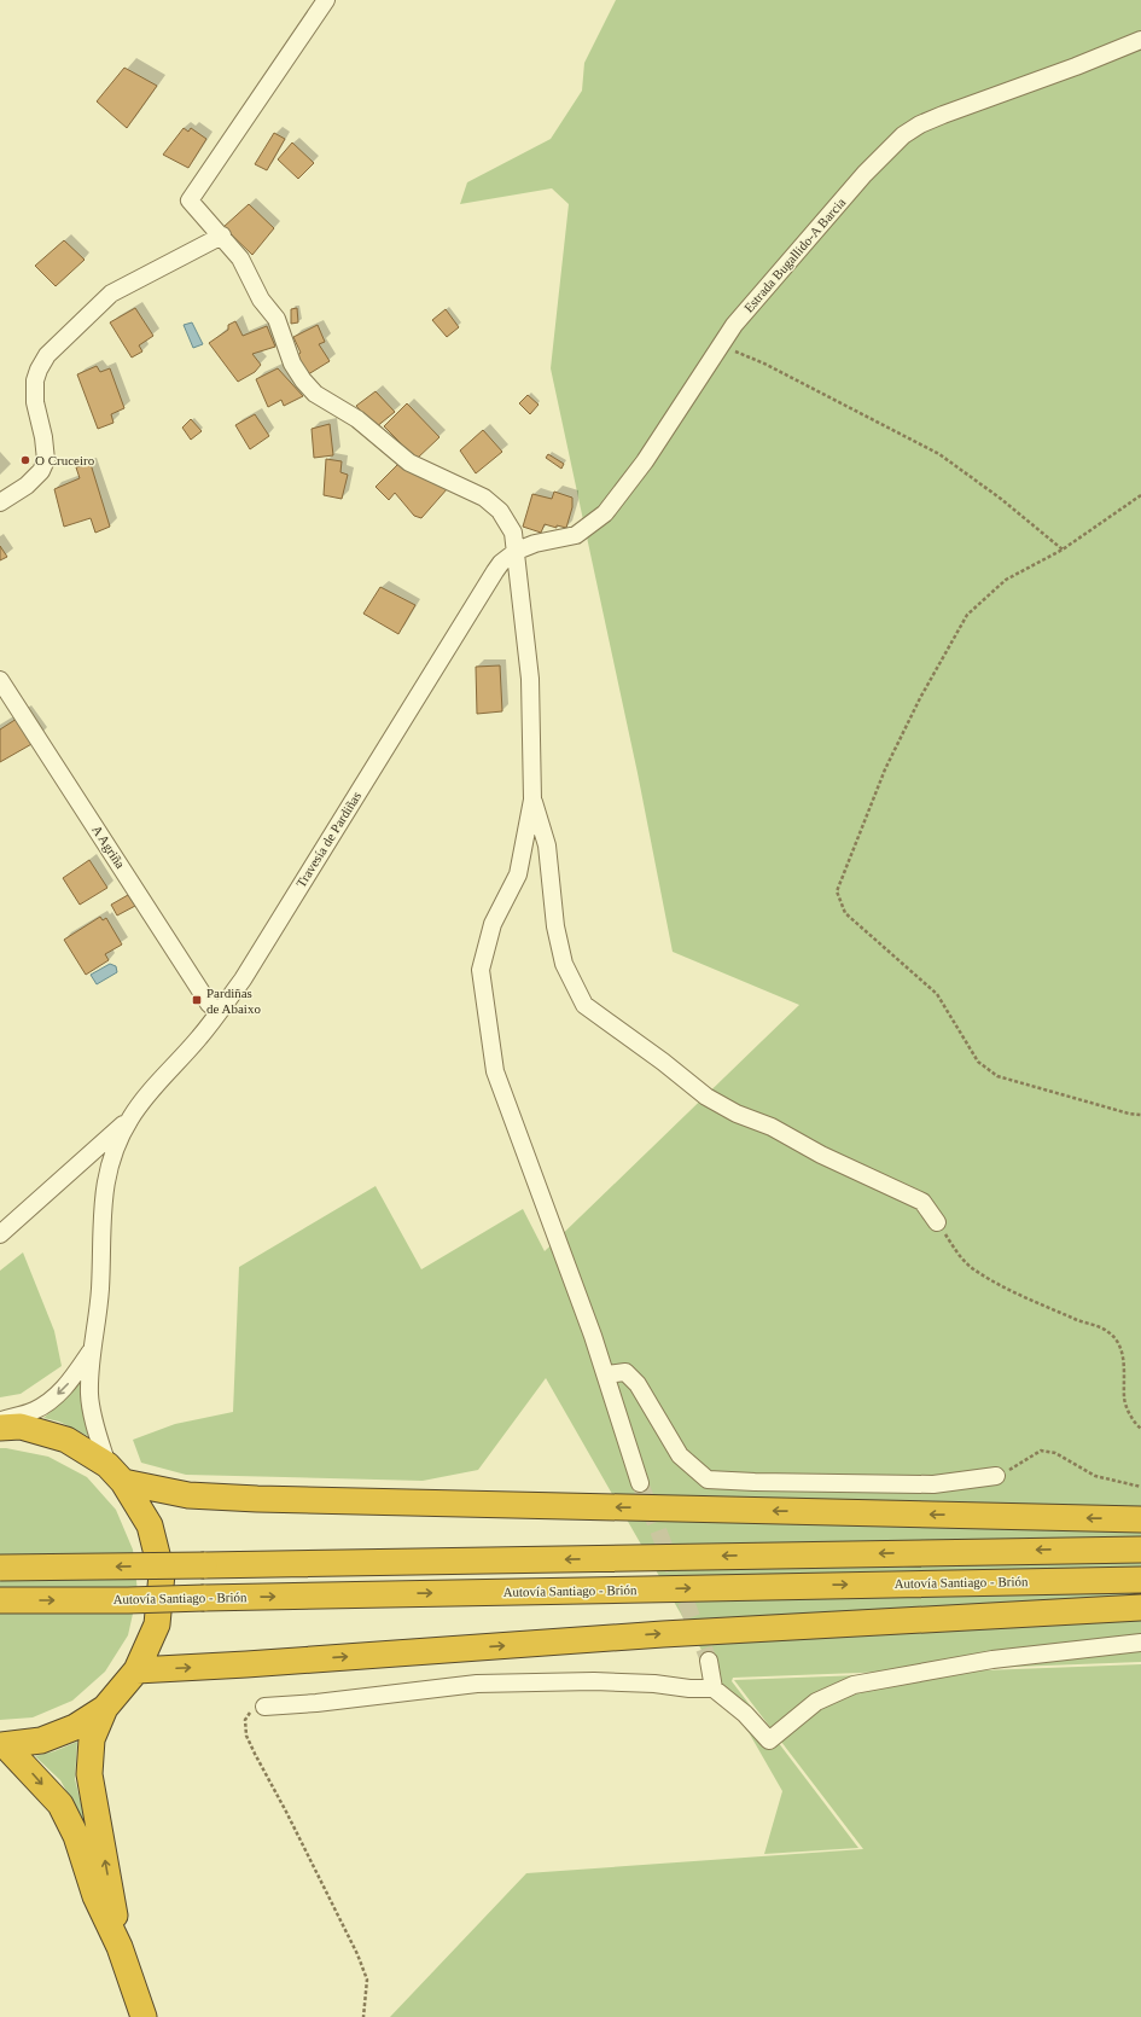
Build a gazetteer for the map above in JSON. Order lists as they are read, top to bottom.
{
  "streets": {
    "highway": ["Autovía Santiago - Brión"],
    "street": ["Estrada Bugallido-A Barcia", "Travesía de Pardiñas", "A Agriña"]
  },
  "crossings": [
    ["Estrada Bugallido-A Barcia", "Travesía de Pardiñas"],
    ["Travesía de Pardiñas", "A Agriña"]
  ],
  "places": {
    "other": ["O Cruceiro"],
    "transit": ["Pardiñas de Abaixo"]
  }
}
